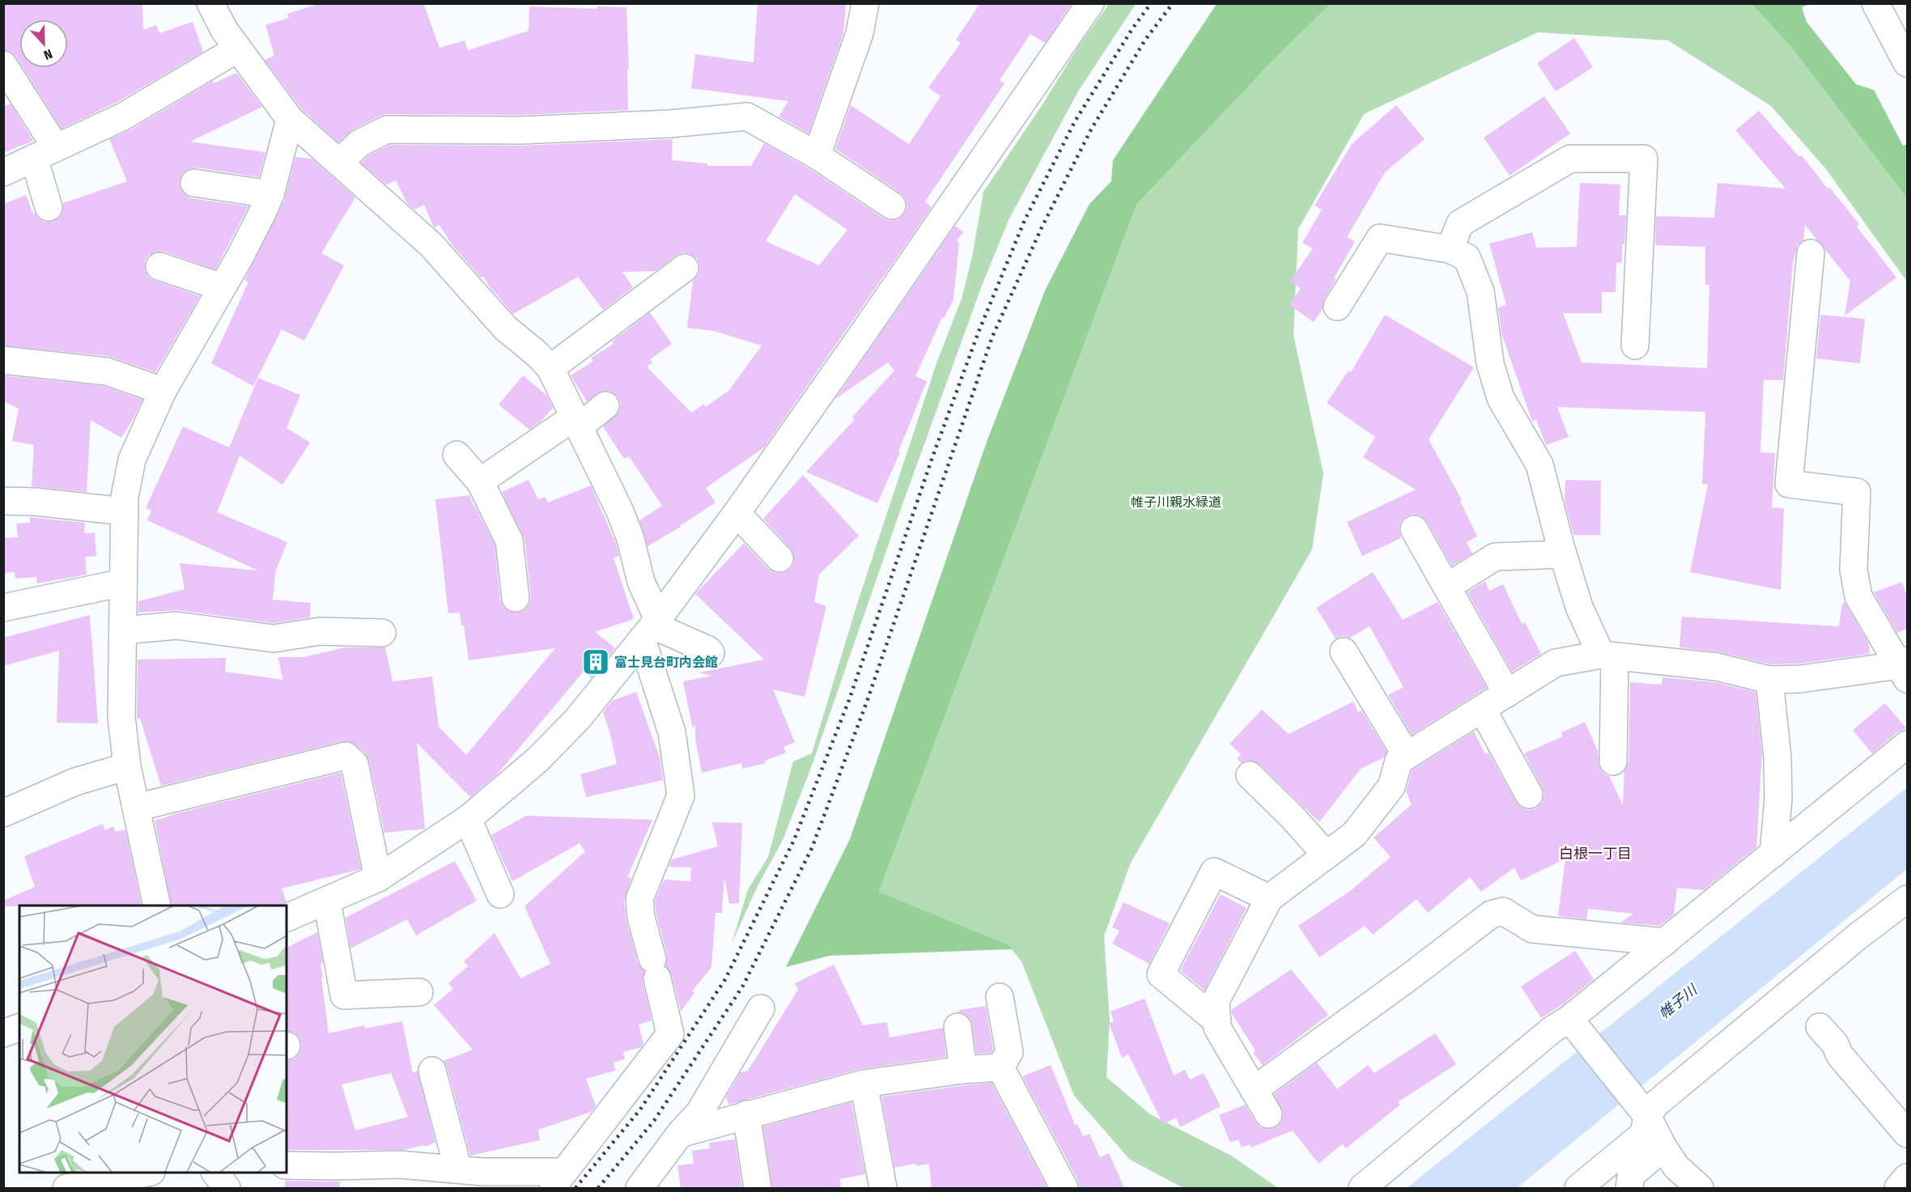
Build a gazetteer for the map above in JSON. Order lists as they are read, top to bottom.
{
  "districts": ["白根一丁目"],
  "water": ["帷子川"],
  "parks": ["帷子川親水緑道"],
  "places": {
    "building": ["富士見台町内会館"]
  },
  "north": "bottom"
}
